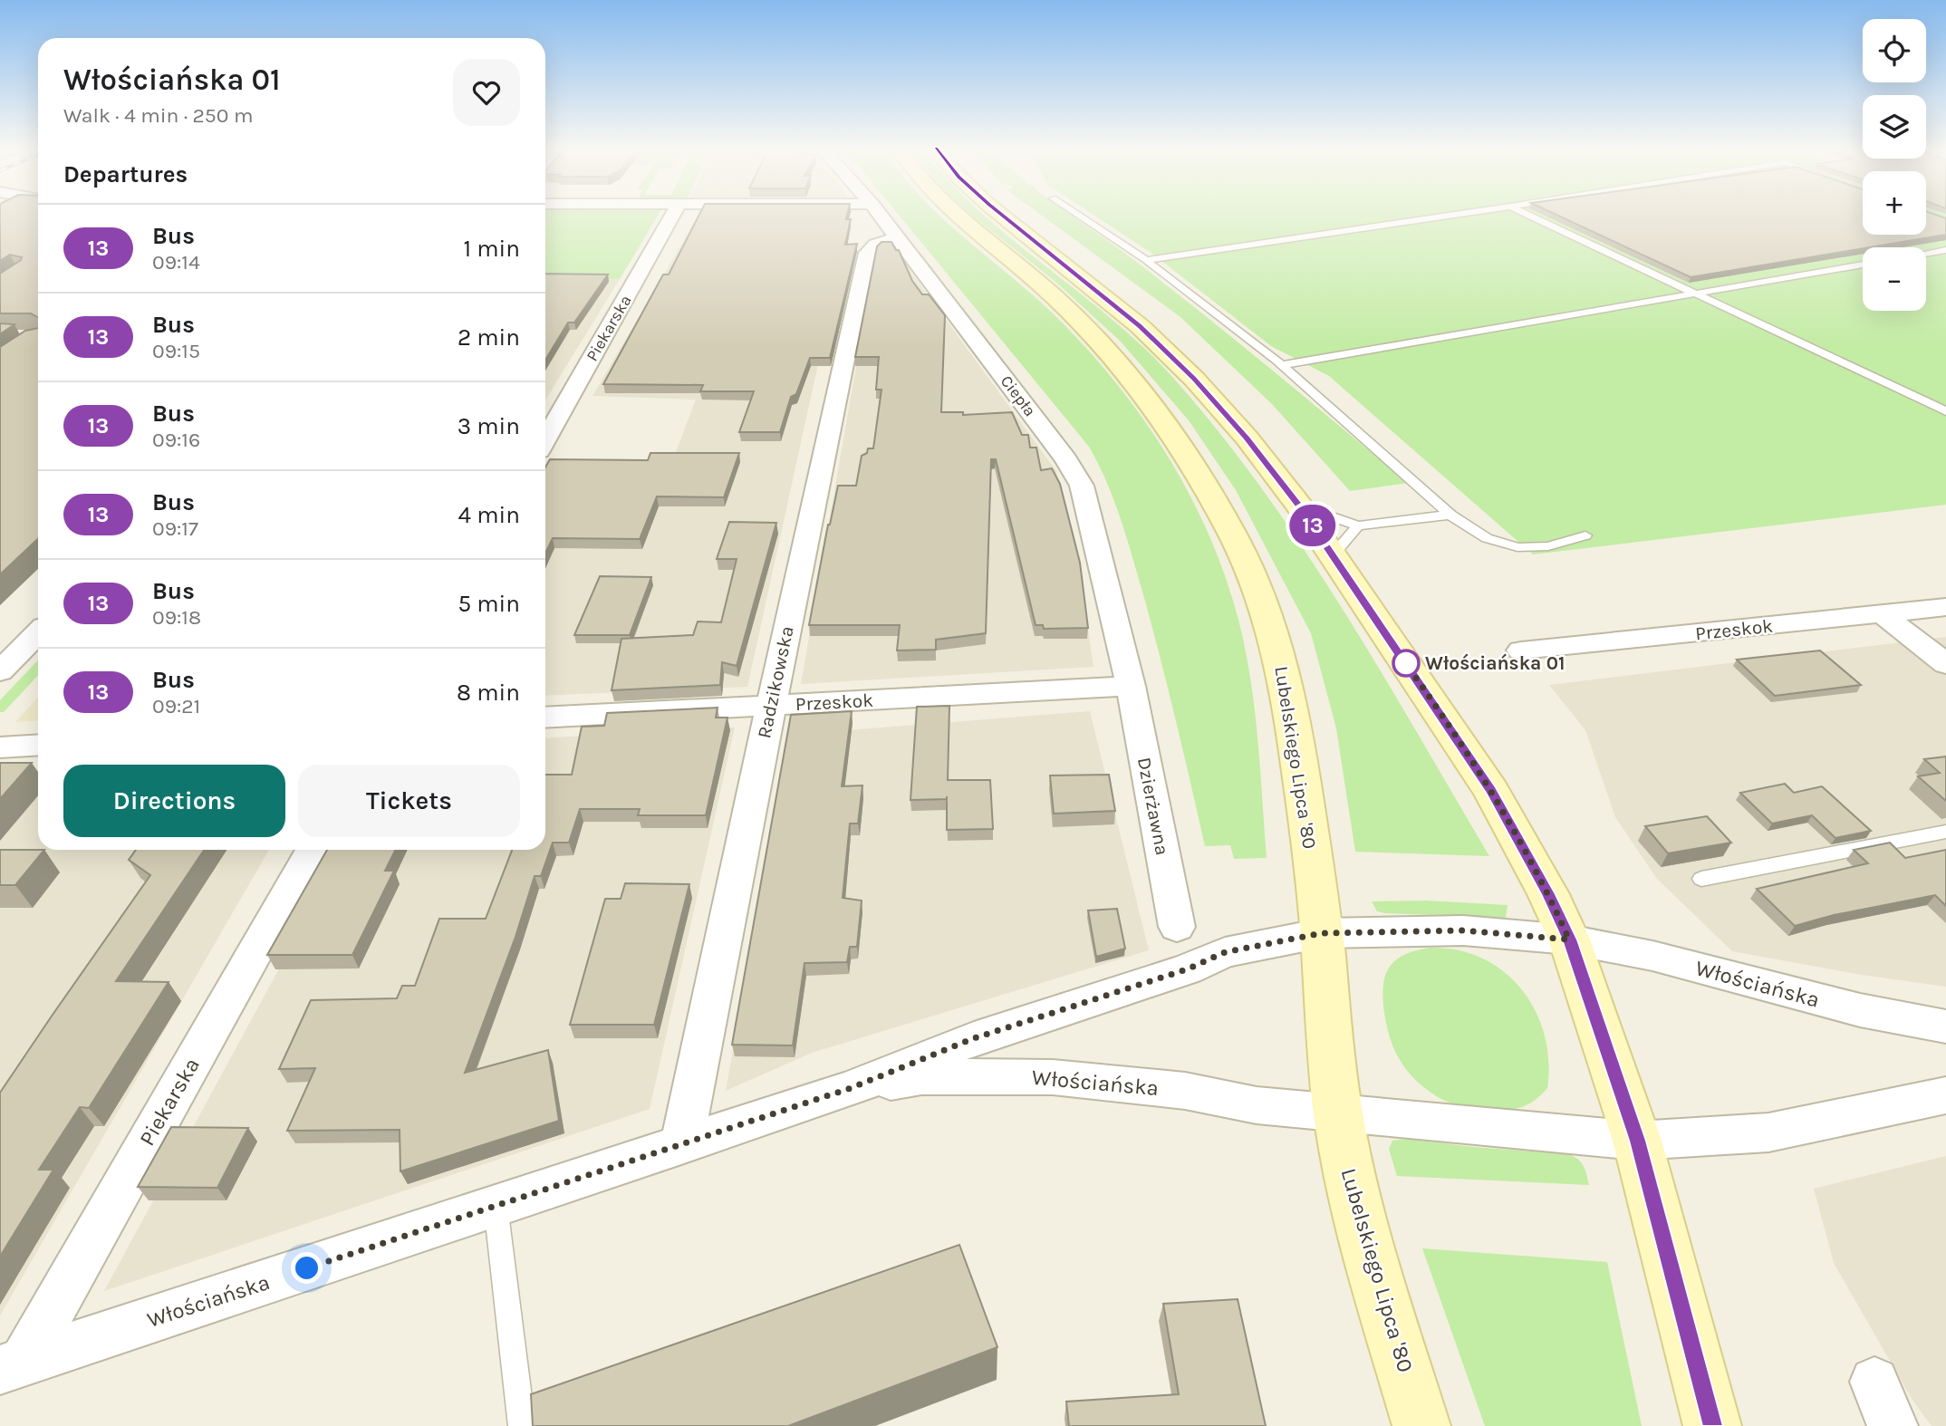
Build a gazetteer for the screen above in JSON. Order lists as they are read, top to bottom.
{
  "streets": {
    "main road": ["Lubelskiego Lipca '80"],
    "street": [
      "Piekarska",
      "Ciepła",
      "Przeskok",
      "Radzikowska",
      "Dzierżawna",
      "Włościańska"
    ]
  },
  "crossings": [
    ["Piekarska", "Włościańska"],
    ["Ciepła", "Przeskok"],
    ["Ciepła", "Radzikowska"],
    ["Ciepła", "Dzierżawna"],
    ["Przeskok", "Radzikowska"],
    ["Przeskok", "Dzierżawna"],
    ["Radzikowska", "Włościańska"],
    ["Lubelskiego Lipca '80", "Włościańska"]
  ],
  "places": ["Włościańska 01"],
  "lines": ["bus line 13"],
  "page": {
    "on_map": "13",
    "map_buttons": ["+", "−"],
    "heading": [
      ["Włościańska 01", "Walk · 4 min · 250 m"],
      "Departures"
    ],
    "list": [
      {
        "mark": "13",
        "name": "Bus",
        "note": "09:14",
        "value": "1 min"
      },
      {
        "mark": "13",
        "name": "Bus",
        "note": "09:15",
        "value": "2 min"
      },
      {
        "mark": "13",
        "name": "Bus",
        "note": "09:16",
        "value": "3 min"
      },
      {
        "mark": "13",
        "name": "Bus",
        "note": "09:17",
        "value": "4 min"
      },
      {
        "mark": "13",
        "name": "Bus",
        "note": "09:18",
        "value": "5 min"
      },
      {
        "mark": "13",
        "name": "Bus",
        "note": "09:21",
        "value": "8 min"
      }
    ],
    "buttons": ["Directions", "Tickets"]
  }
}
